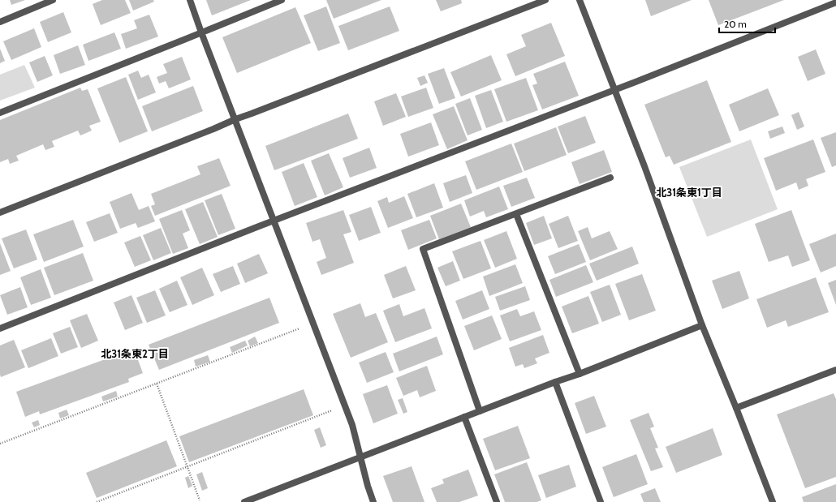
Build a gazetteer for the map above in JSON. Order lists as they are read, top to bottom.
{
  "districts": ["北31条東1丁目", "北31条東2丁目"],
  "scale_bar": "20 m"
}
